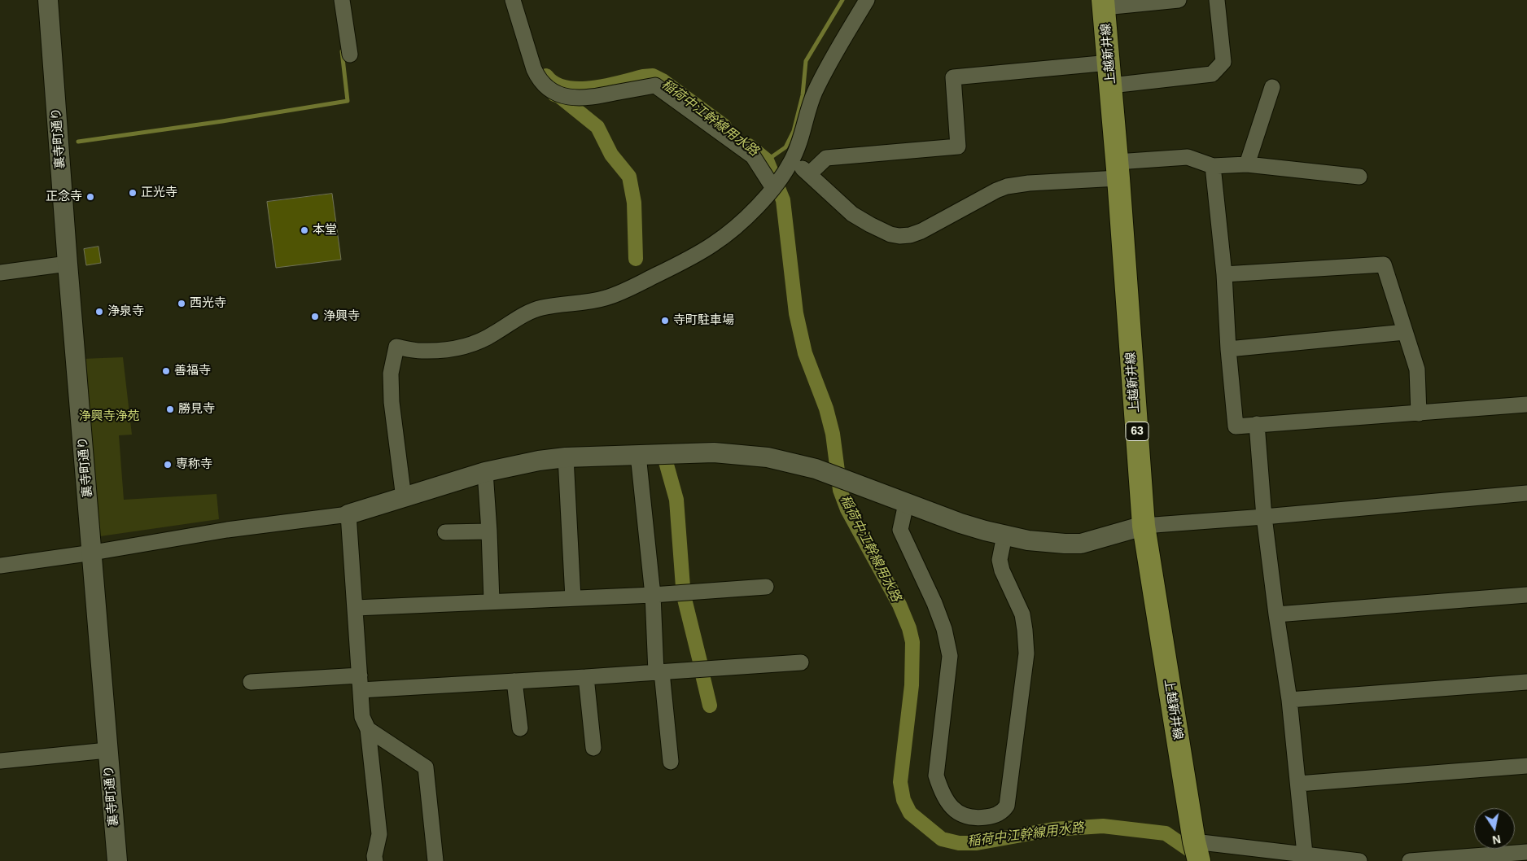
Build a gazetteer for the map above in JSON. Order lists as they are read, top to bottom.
{
  "streets": {
    "main road": ["上越新井線", "63"],
    "street": ["裏寺町通り"]
  },
  "water": ["稲荷中江幹線用水路"],
  "parks": ["浄興寺浄苑"],
  "places": [
    "正光寺",
    "正念寺",
    "本堂",
    "西光寺",
    "浄泉寺",
    "浄興寺",
    "寺町駐車場",
    "善福寺",
    "勝見寺",
    "専称寺"
  ],
  "north": "bottom"
}
